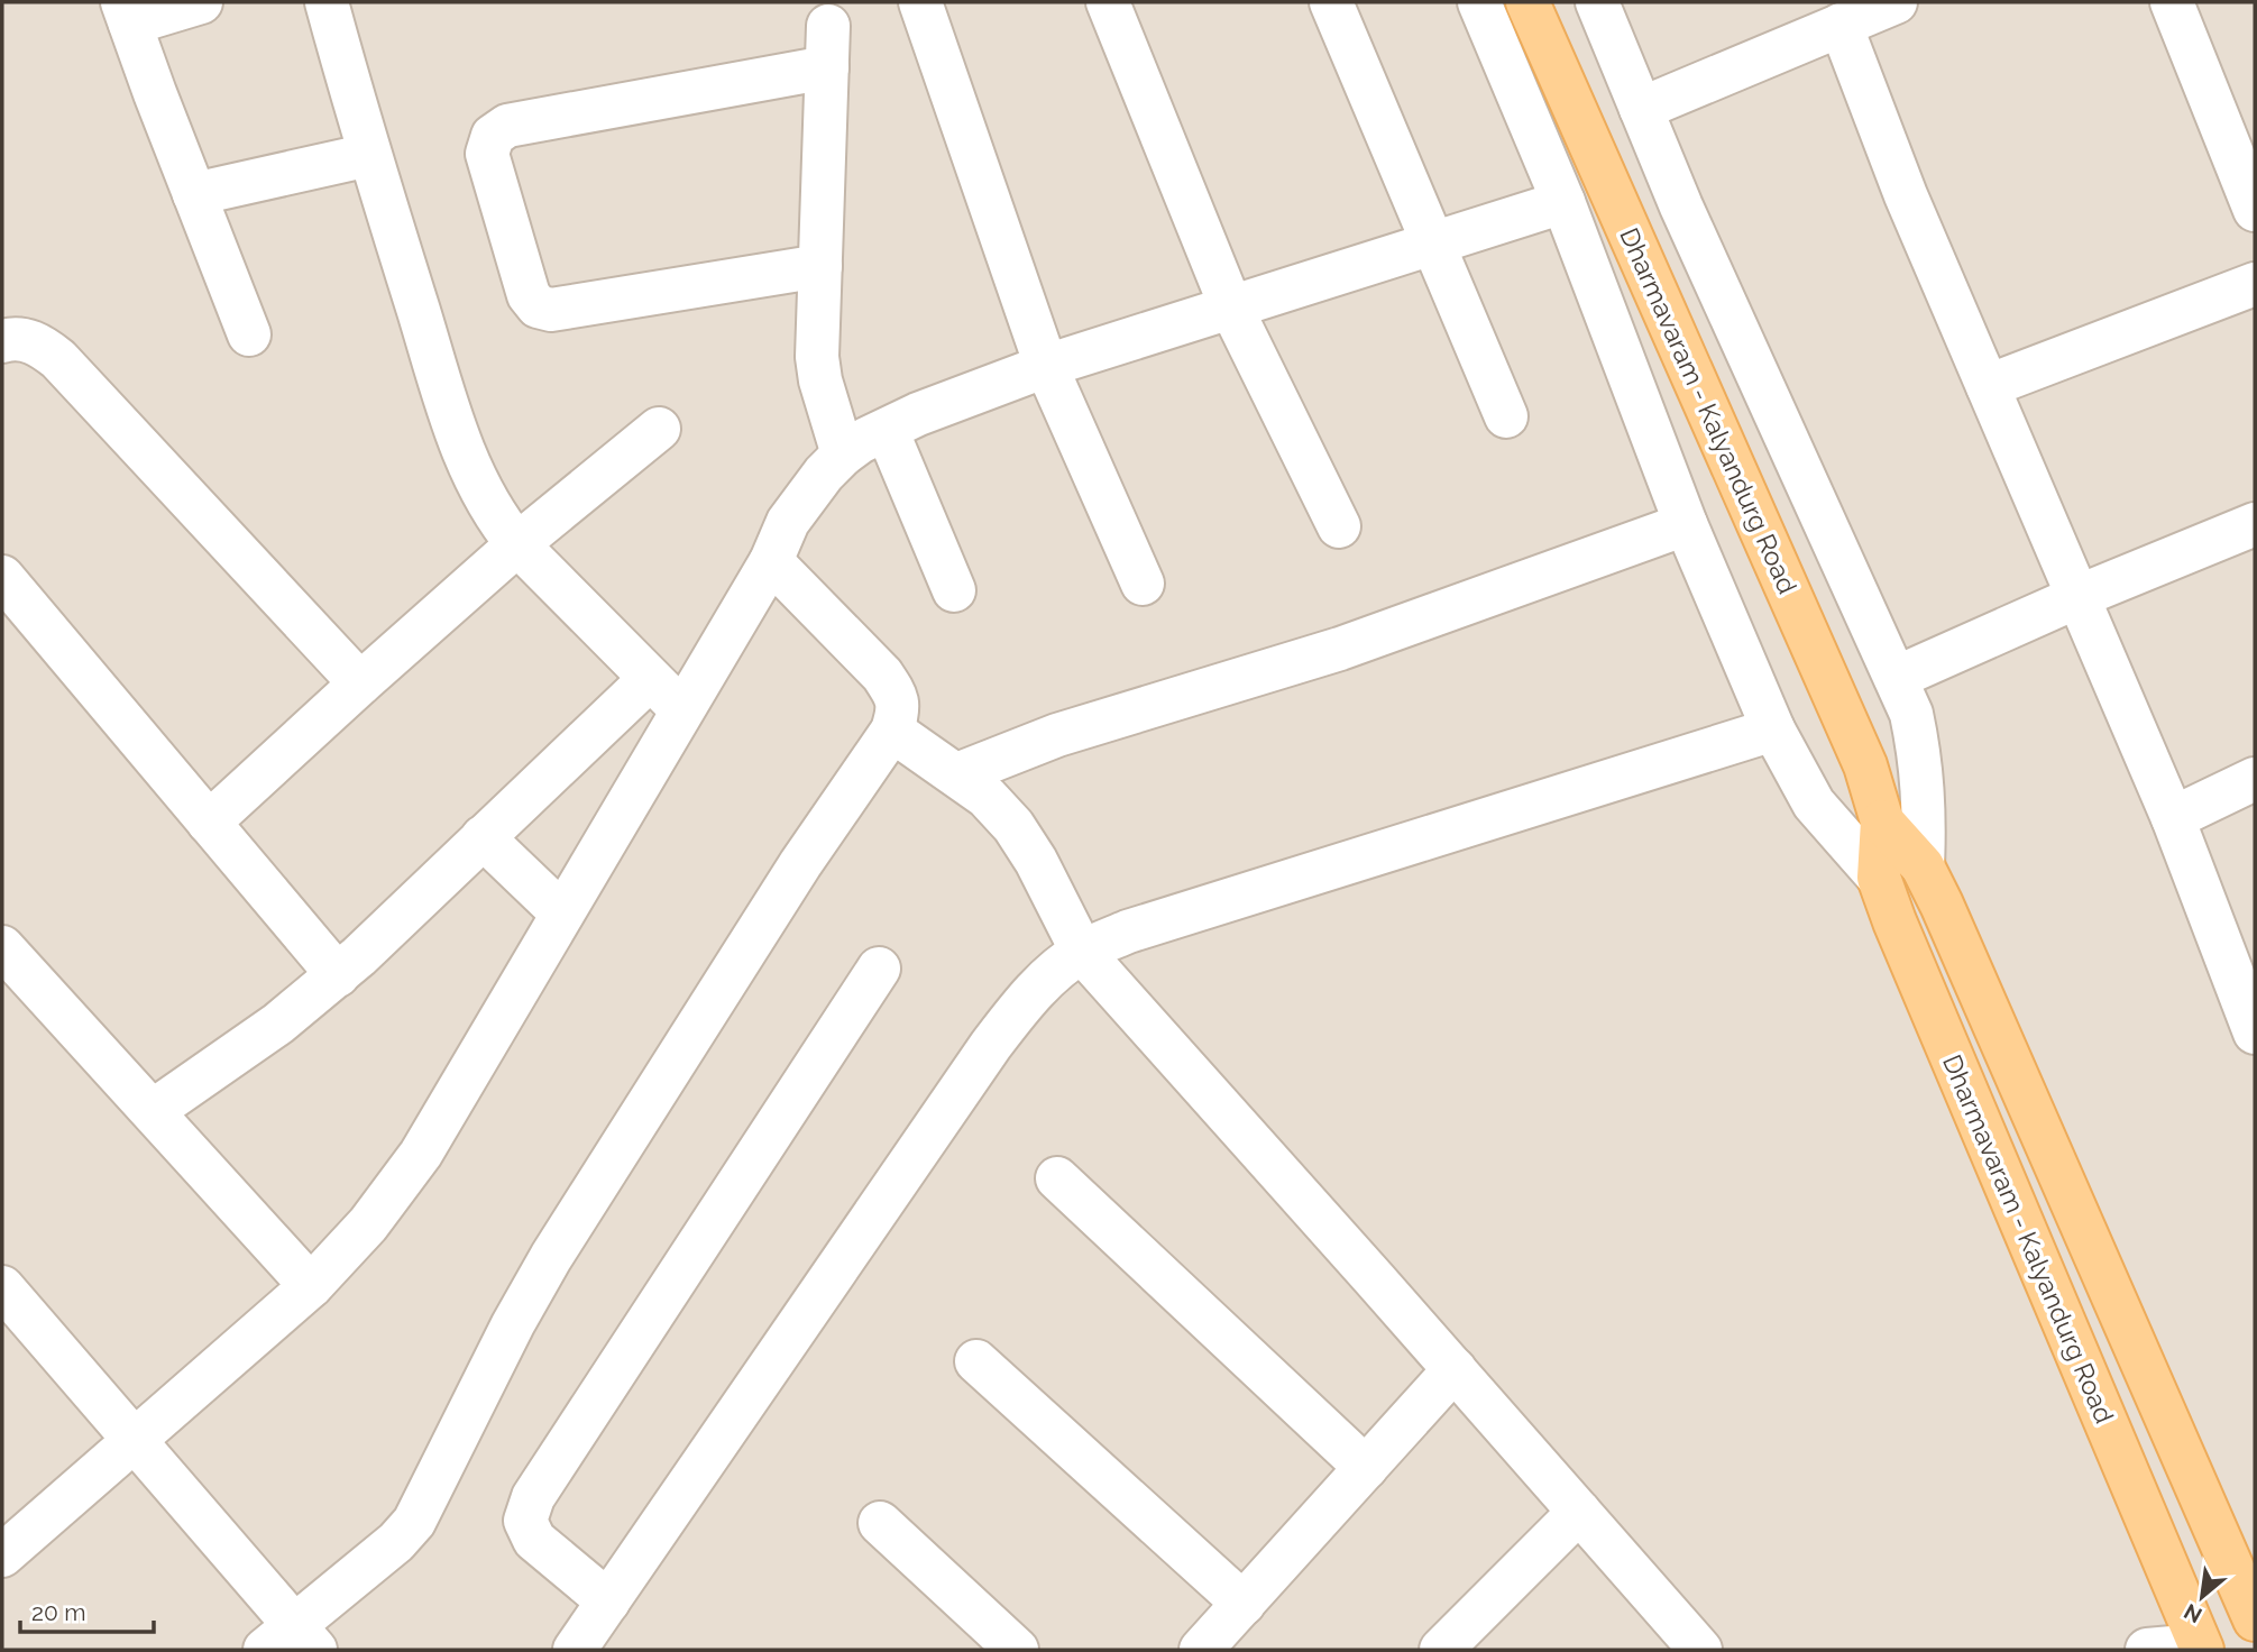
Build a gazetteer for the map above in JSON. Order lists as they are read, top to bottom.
{
  "streets": {
    "main road": ["Dharmavaram - Kalyandurg Road"]
  },
  "scale_bar": "20 m",
  "north": "bottom left"
}
